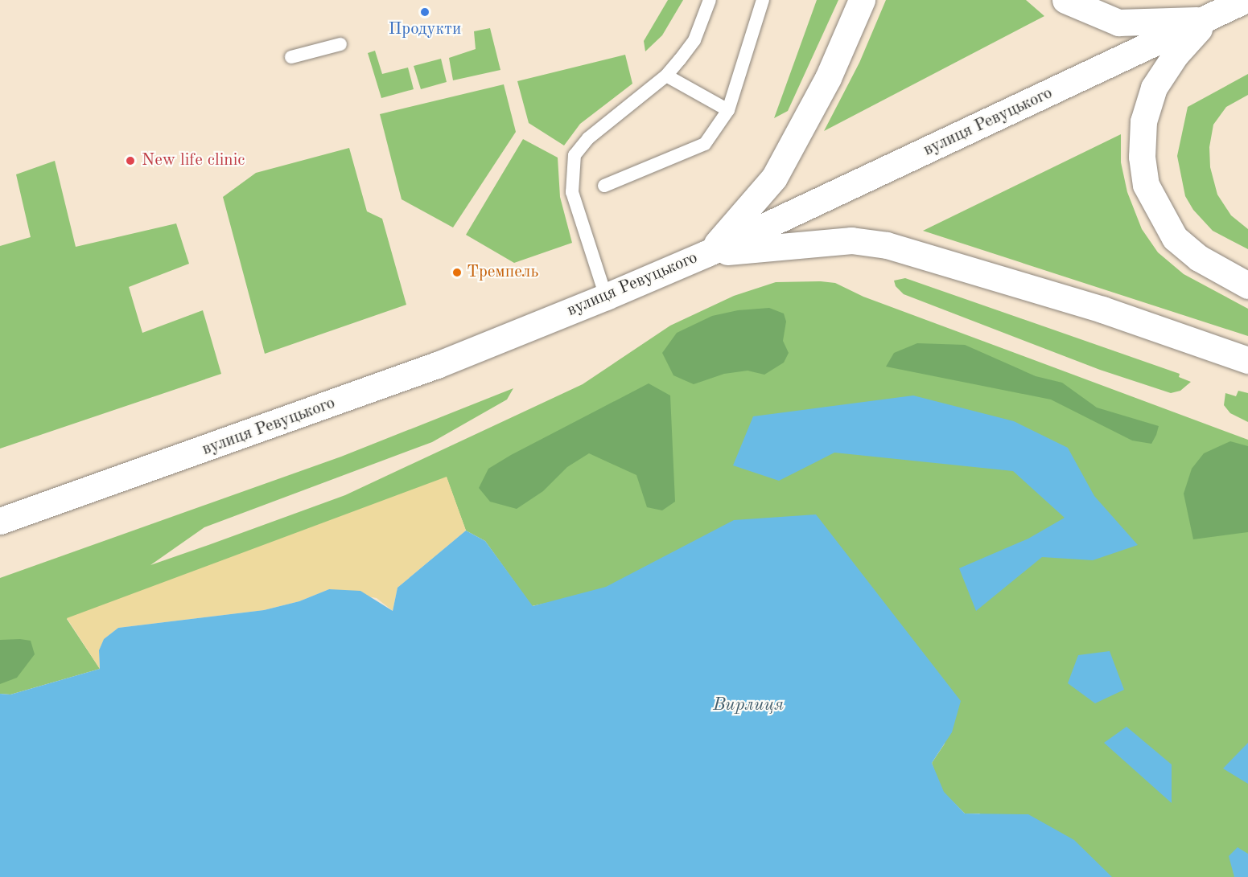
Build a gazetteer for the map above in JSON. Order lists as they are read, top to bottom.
{
  "streets": {
    "street": ["вулиця Ревуцького"]
  },
  "water": ["Вирлиця"],
  "places": ["Продукти", "New life clinic", "Тремпель"]
}
